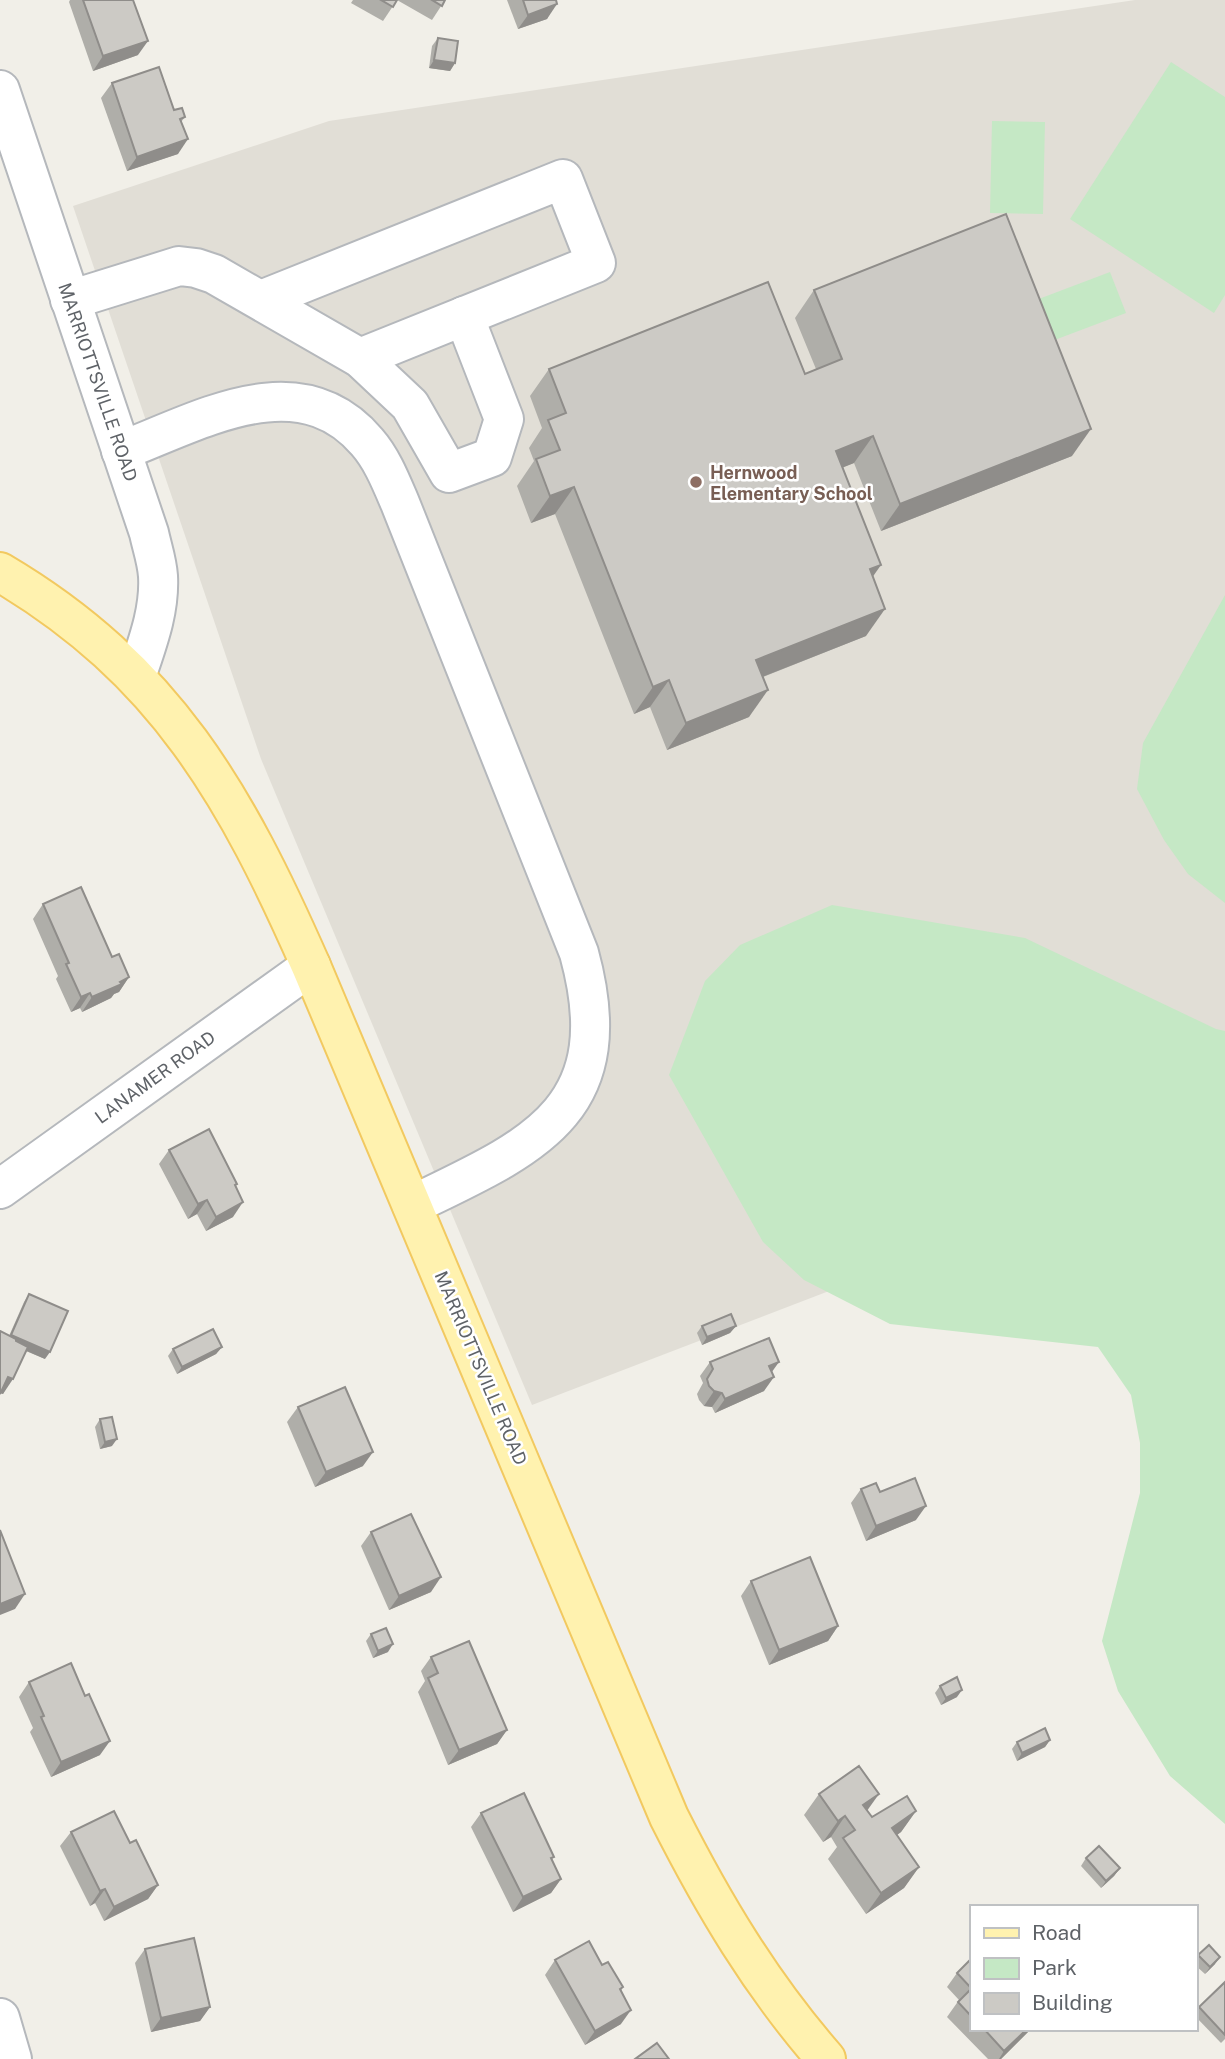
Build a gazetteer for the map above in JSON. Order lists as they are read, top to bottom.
{
  "streets": {
    "main road": ["MARRIOTTSVILLE ROAD"],
    "street": ["LANAMER ROAD"]
  },
  "crossings": [
    ["MARRIOTTSVILLE ROAD", "LANAMER ROAD"]
  ],
  "places": ["Hernwood Elementary School"],
  "legend": ["Road", "Park", "Building"]
}
